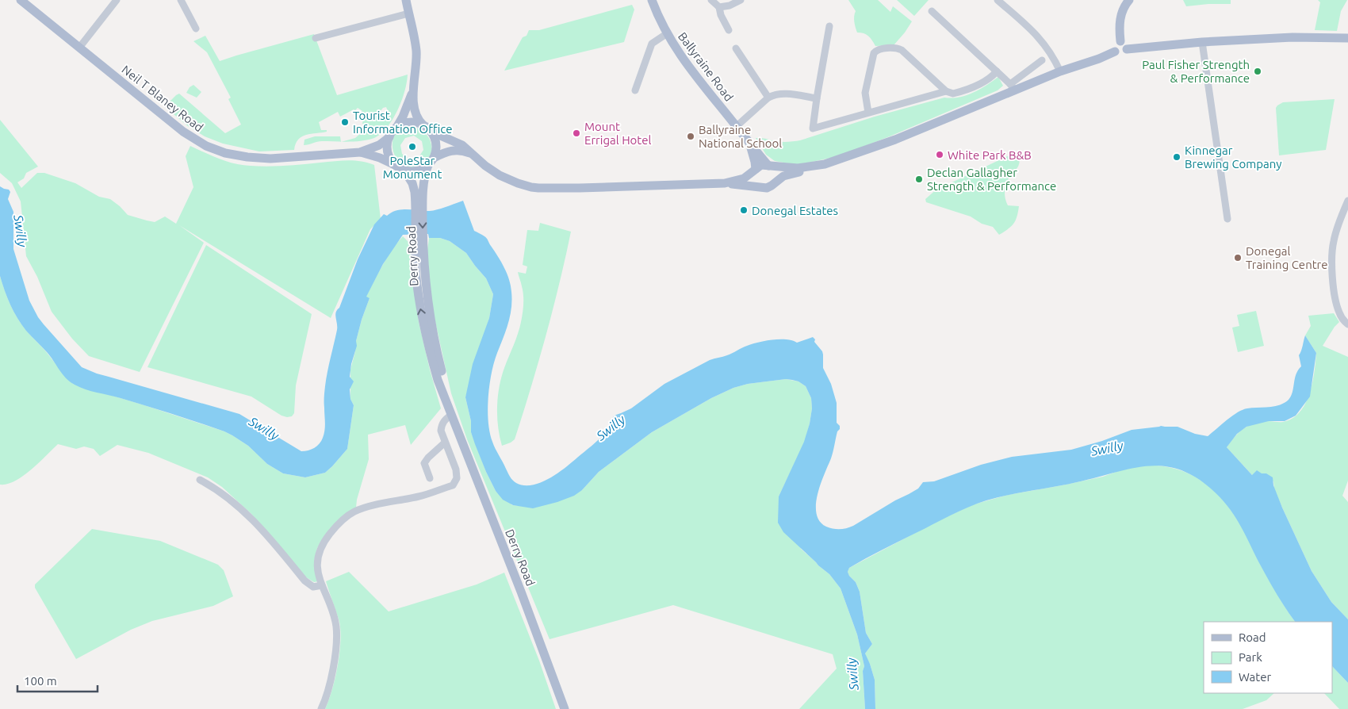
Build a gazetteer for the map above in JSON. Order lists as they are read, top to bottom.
{
  "streets": {
    "main road": ["Ballyraine Road", "Neil T Blaney Road", "Derry Road"]
  },
  "crossings": [
    ["Neil T Blaney Road", "Derry Road"]
  ],
  "water": ["Swilly"],
  "places": [
    "Paul Fisher Strength & Performance",
    "Tourist Information Office",
    "Mount Errigal Hotel",
    "Ballyraine National School",
    "PoleStar Monument",
    "White Park B&B",
    "Kinnegar Brewing Company",
    "Declan Gallagher Strength & Performance",
    "Donegal Estates",
    "Donegal Training Centre"
  ],
  "legend": ["Road", "Park", "Water"],
  "scale_bar": "100 m"
}
